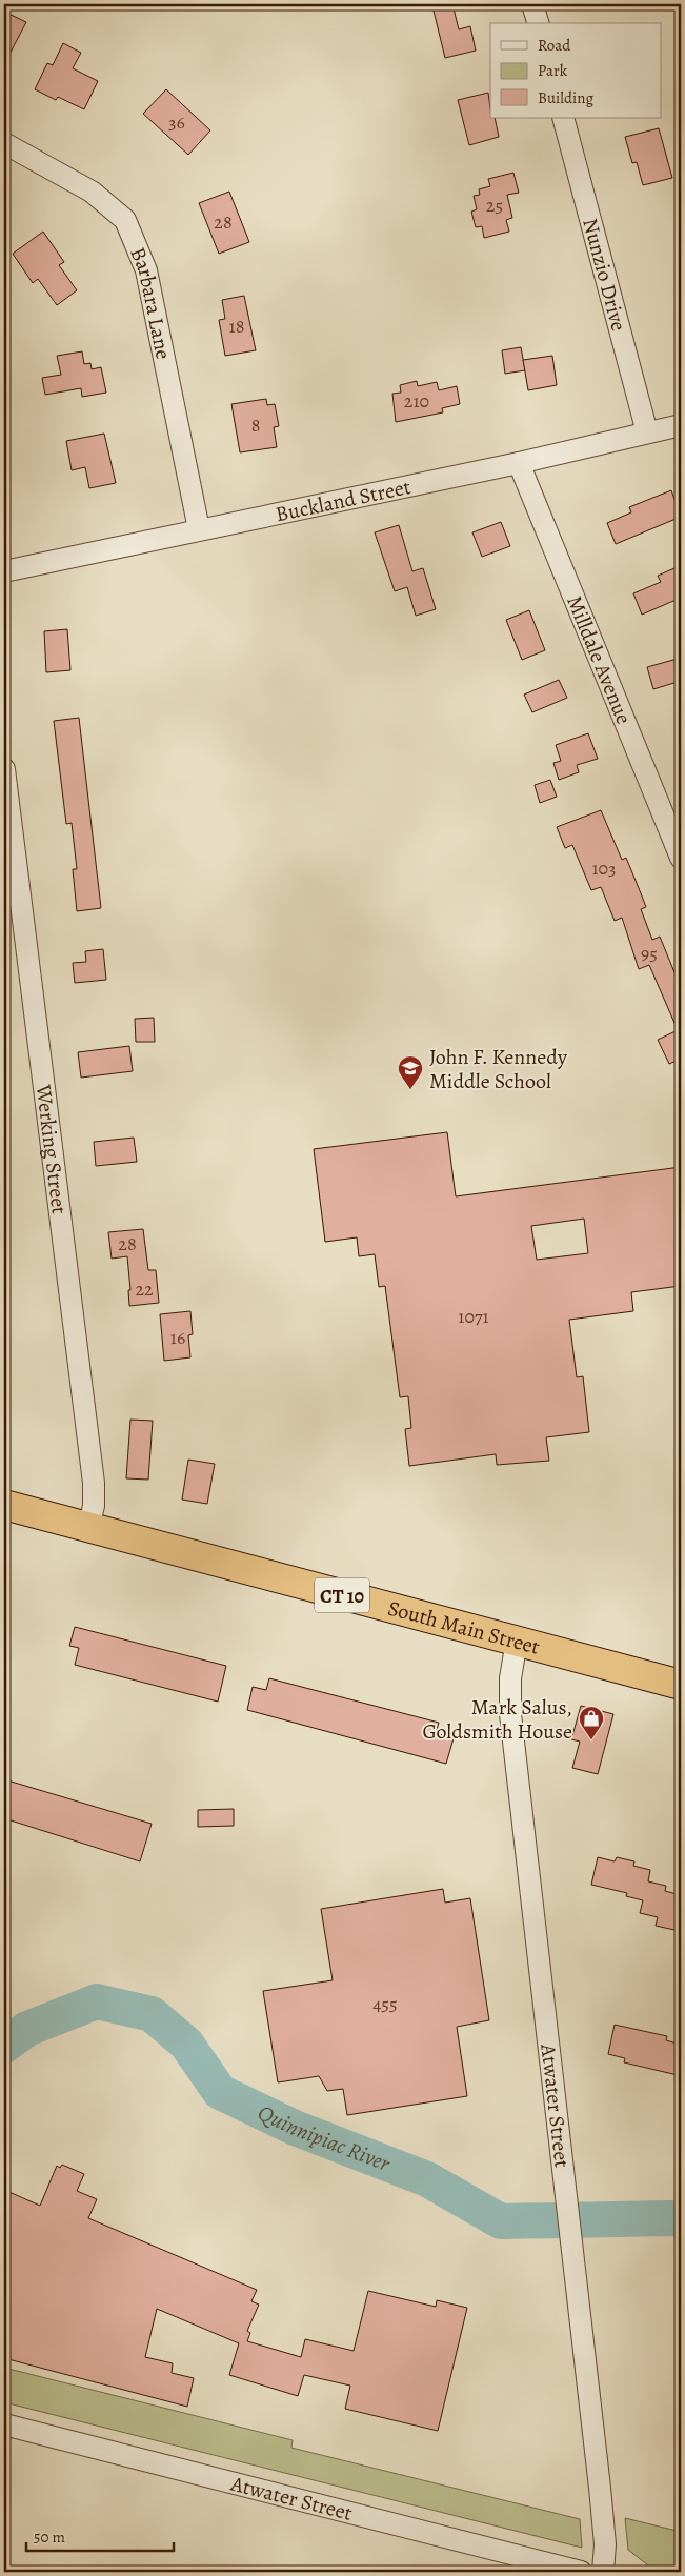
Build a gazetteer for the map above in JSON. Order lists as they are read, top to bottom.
{
  "streets": {
    "highway": ["CT 10", "South Main Street"],
    "street": [
      "Nunzio Drive",
      "Barbara Lane",
      "Buckland Street",
      "Milldale Avenue",
      "Werking Street",
      "Atwater Street"
    ]
  },
  "crossings": [
    ["Nunzio Drive", "Buckland Street"],
    ["Barbara Lane", "Buckland Street"],
    ["Buckland Street", "Milldale Avenue"],
    ["Werking Street", "South Main Street"],
    ["South Main Street", "Atwater Street"]
  ],
  "water": ["Quinnipiac River"],
  "places": {
    "school or university": ["John F. Kennedy Middle School"],
    "shop": ["Mark Salus, Goldsmith House"]
  },
  "house_numbers": [
    "36",
    "25",
    "28",
    "18",
    "210",
    "8",
    "103",
    "95",
    "28",
    "22",
    "1071",
    "16",
    "455"
  ],
  "legend": ["Road", "Park", "Building"],
  "scale_bar": "50 m"
}
